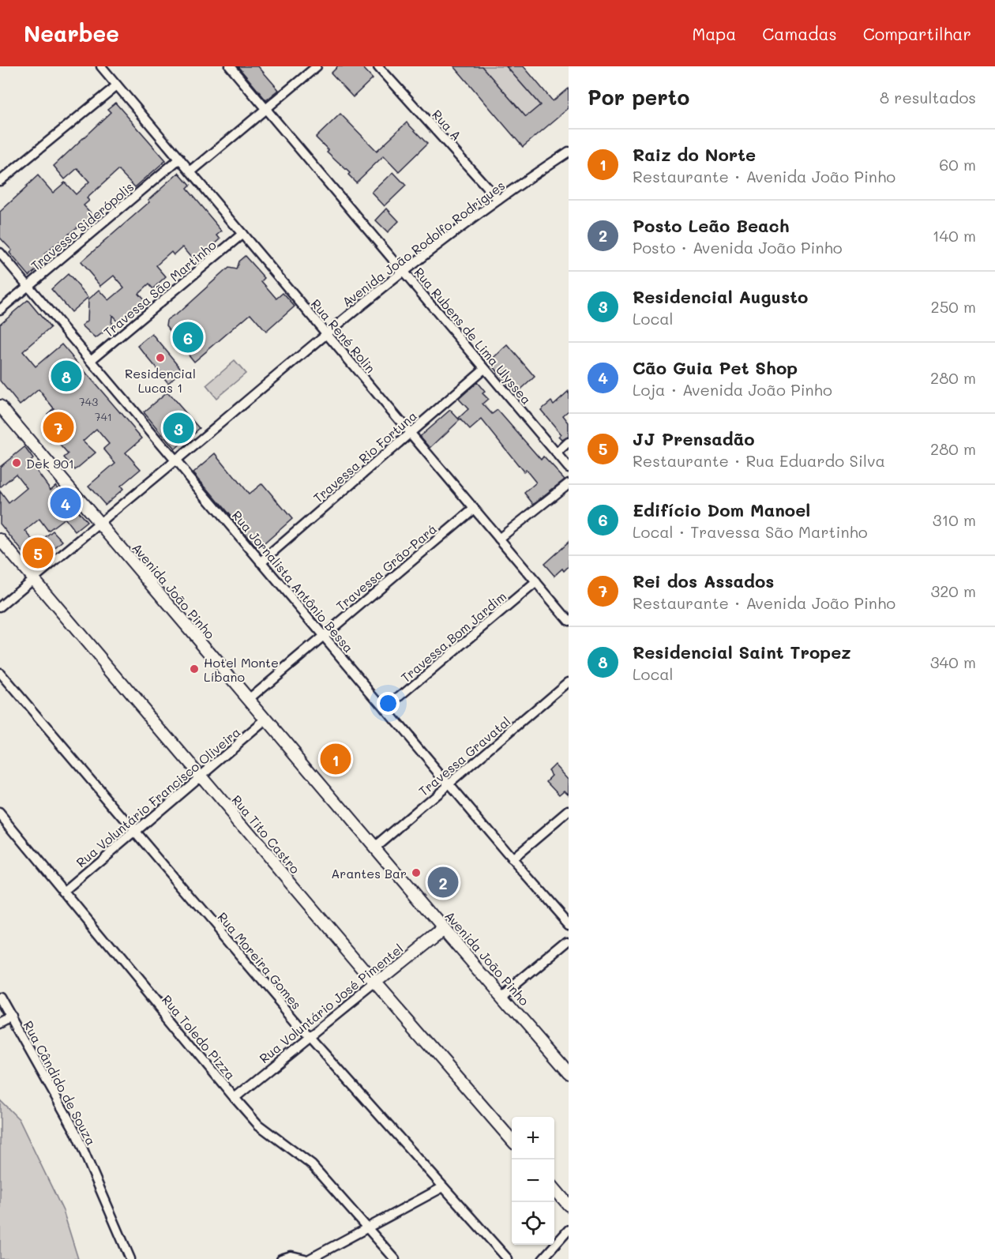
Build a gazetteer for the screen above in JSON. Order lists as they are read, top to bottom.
{
  "streets": {
    "main road": ["Avenida João Pinho", "Rua Tito Castro", "Rua Voluntário José Pimentel"],
    "street": [
      "Rua A",
      "Travessa Siderópolis",
      "Avenida João Rodolfo Rodrigues",
      "Travessa São Martinho",
      "Rua René Rolin",
      "Rua Rubens de Lima Ulyssea",
      "Travessa Rio Fortuna",
      "Travessa Grão-Pará",
      "Rua Jornalista Antônio Bessa",
      "Travessa Bom Jardim",
      "Travessa Gravatal",
      "Rua Voluntário Francisco Oliveira",
      "Rua Moreira Gomes",
      "Rua Toledo Pizza",
      "Rua Cândido de Souza"
    ]
  },
  "crossings": [
    ["Rua A", "Avenida João Rodolfo Rodrigues"],
    ["Travessa Siderópolis", "Rua René Rolin"],
    ["Travessa Siderópolis", "Rua Jornalista Antônio Bessa"],
    ["Avenida João Rodolfo Rodrigues", "Rua René Rolin"],
    ["Avenida João Rodolfo Rodrigues", "Rua Rubens de Lima Ulyssea"],
    ["Avenida João Rodolfo Rodrigues", "Rua Jornalista Antônio Bessa"],
    ["Avenida João Rodolfo Rodrigues", "Avenida João Pinho"],
    ["Avenida João Rodolfo Rodrigues", "Rua Tito Castro"],
    ["Travessa São Martinho", "Rua René Rolin"],
    ["Travessa São Martinho", "Rua Jornalista Antônio Bessa"],
    ["Rua René Rolin", "Travessa Rio Fortuna"],
    ["Rua René Rolin", "Travessa Grão-Pará"],
    ["Rua René Rolin", "Travessa Bom Jardim"],
    ["Rua Rubens de Lima Ulyssea", "Travessa Rio Fortuna"],
    ["Travessa Rio Fortuna", "Rua Jornalista Antônio Bessa"],
    ["Travessa Grão-Pará", "Rua Jornalista Antônio Bessa"],
    ["Travessa Grão-Pará", "Avenida João Pinho"],
    ["Rua Jornalista Antônio Bessa", "Travessa Bom Jardim"],
    ["Rua Jornalista Antônio Bessa", "Travessa Gravatal"],
    ["Avenida João Pinho", "Travessa Gravatal"],
    ["Avenida João Pinho", "Rua Voluntário Francisco Oliveira"],
    ["Avenida João Pinho", "Rua Voluntário José Pimentel"],
    ["Rua Voluntário Francisco Oliveira", "Rua Tito Castro"],
    ["Rua Voluntário Francisco Oliveira", "Rua Moreira Gomes"],
    ["Rua Voluntário Francisco Oliveira", "Rua Toledo Pizza"],
    ["Rua Tito Castro", "Rua Voluntário José Pimentel"],
    ["Rua Moreira Gomes", "Rua Voluntário José Pimentel"],
    ["Rua Voluntário José Pimentel", "Rua Toledo Pizza"]
  ],
  "places": [
    "Residencial Lucas 1",
    "Dek 901",
    "Hotel Monte Líbano",
    "Arantes Bar"
  ],
  "house_numbers": ["743", "741"],
  "page": {
    "header": "Nearbee",
    "nav": ["Mapa", "Camadas", "Compartilhar"],
    "heading": ["Por perto", "8 resultados"],
    "list": [
      {
        "mark": "1",
        "name": "Raiz do Norte",
        "note": "Restaurante · Avenida João Pinho",
        "value": "60 m"
      },
      {
        "mark": "2",
        "name": "Posto Leão Beach",
        "note": "Posto · Avenida João Pinho",
        "value": "140 m"
      },
      {
        "mark": "3",
        "name": "Residencial Augusto",
        "note": "Local",
        "value": "250 m"
      },
      {
        "mark": "4",
        "name": "Cão Guia Pet Shop",
        "note": "Loja · Avenida João Pinho",
        "value": "280 m"
      },
      {
        "mark": "5",
        "name": "JJ Prensadão",
        "note": "Restaurante · Rua Eduardo Silva",
        "value": "280 m"
      },
      {
        "mark": "6",
        "name": "Edifício Dom Manoel",
        "note": "Local · Travessa São Martinho",
        "value": "310 m"
      },
      {
        "mark": "7",
        "name": "Rei dos Assados",
        "note": "Restaurante · Avenida João Pinho",
        "value": "320 m"
      },
      {
        "mark": "8",
        "name": "Residencial Saint Tropez",
        "note": "Local",
        "value": "340 m"
      }
    ],
    "pins": [
      "6",
      "8",
      "7",
      "3",
      "4",
      "5",
      "1",
      "2"
    ],
    "map_buttons": ["+", "−"]
  }
}
